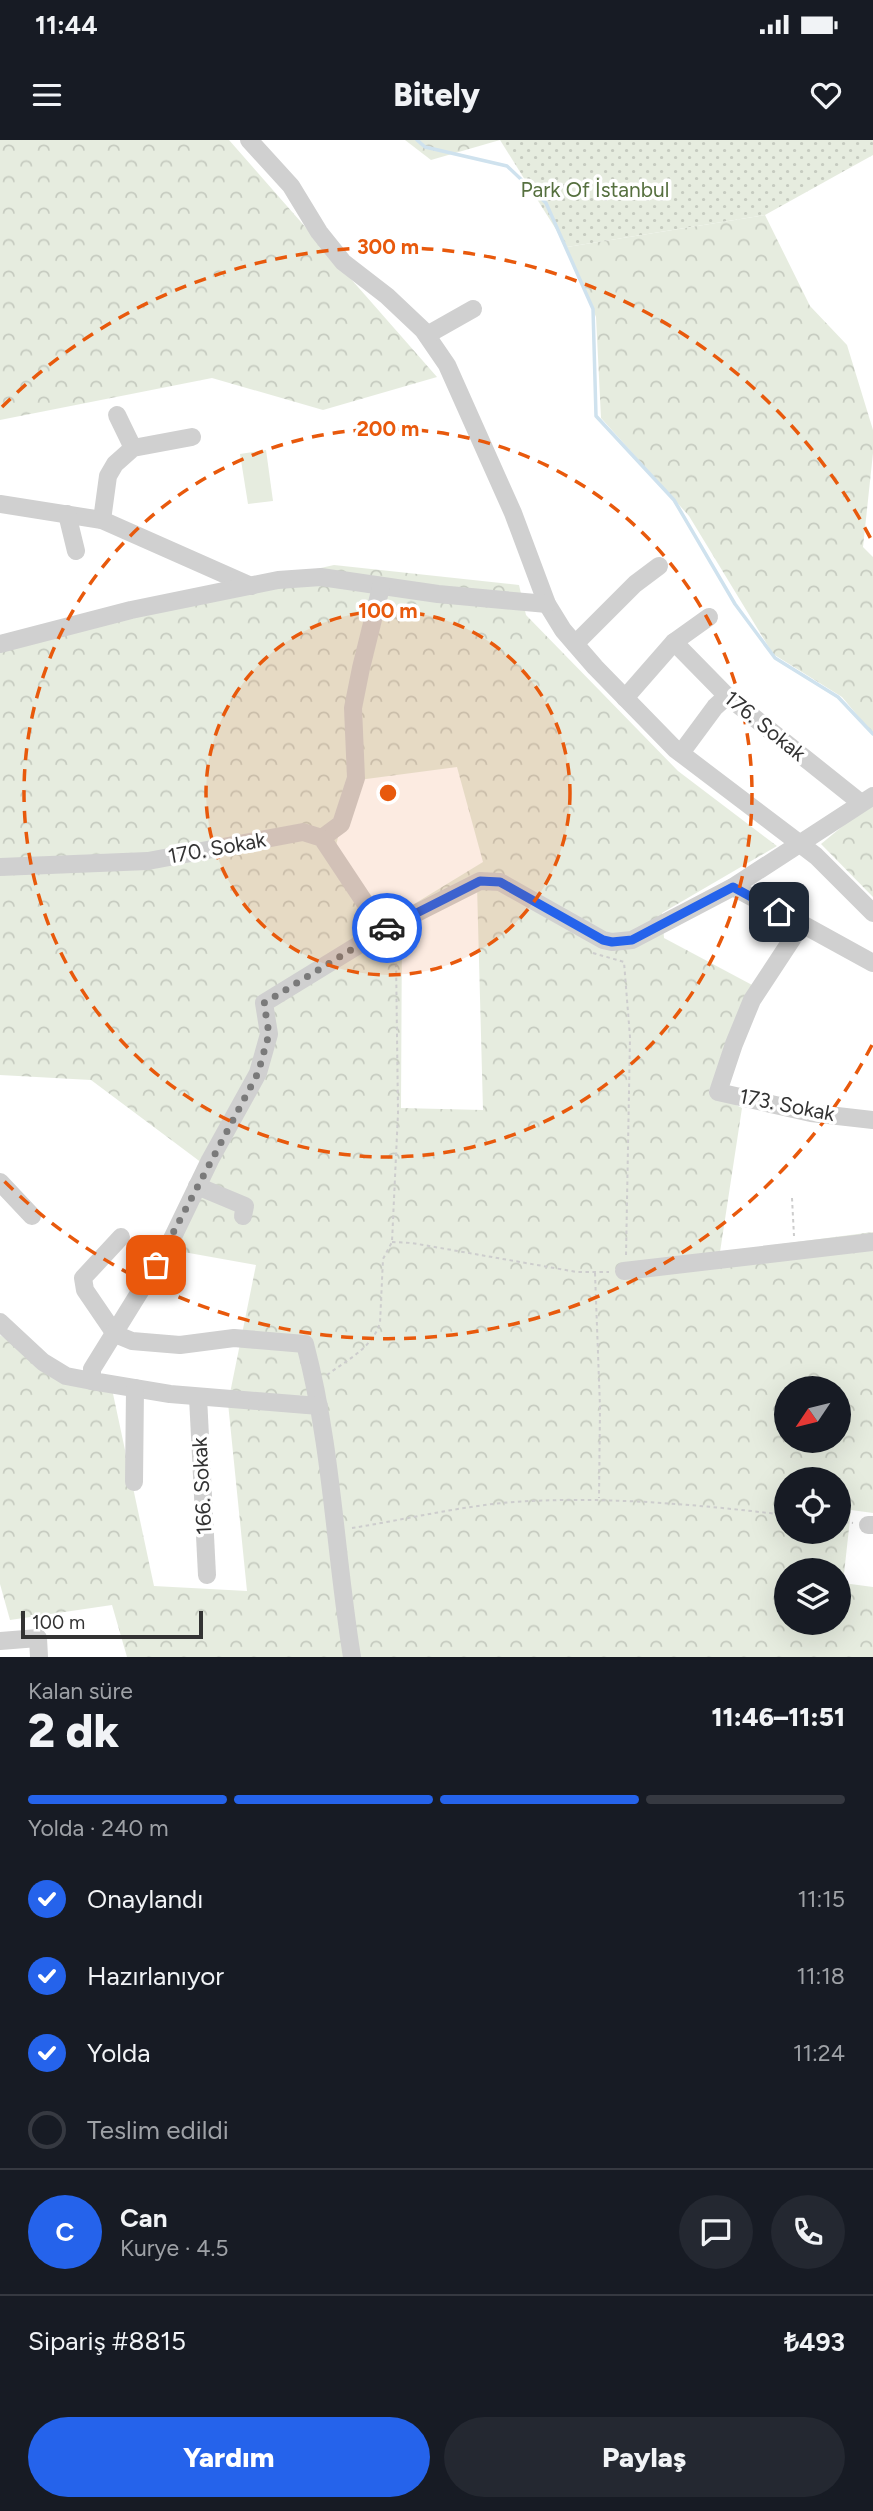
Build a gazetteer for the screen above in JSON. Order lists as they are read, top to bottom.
{
  "streets": {
    "street": [
      "176. Sokak",
      "170. Sokak",
      "173. Sokak",
      "166. Sokak"
    ]
  },
  "parks": ["Park Of İstanbul"],
  "scale_bar": "100 m",
  "north": "bottom left",
  "page": {
    "status": "11:44",
    "header": "Bitely",
    "scale": "100 m",
    "heading": ["2 dk", "Kalan süre", "11:46–11:51"],
    "panel": [
      "Can",
      "Kurye · 4.5",
      "Sipariş #8815",
      "₺493"
    ],
    "bar": "Yolda · 240 m",
    "list": [
      ["Onaylandı", "11:15"],
      ["Hazırlanıyor", "11:18"],
      ["Yolda", "11:24"],
      "Teslim edildi"
    ],
    "round": "C",
    "buttons": ["Yardım", "Paylaş"]
  },
  "rings": ["300 m", "200 m", "100 m"]
}
